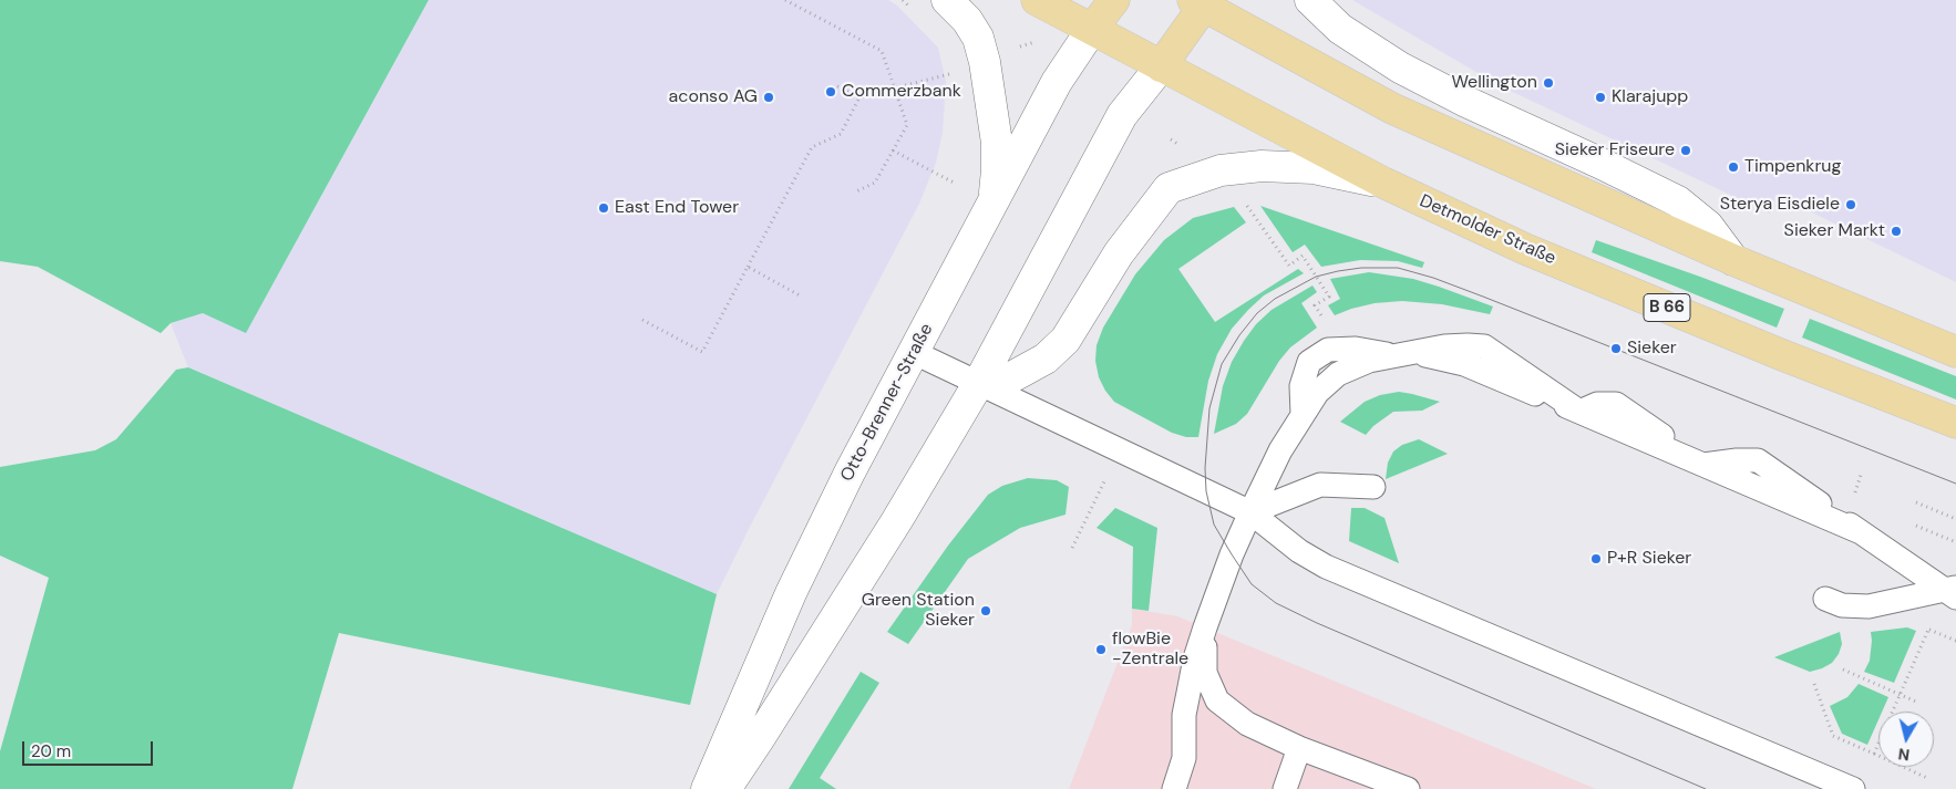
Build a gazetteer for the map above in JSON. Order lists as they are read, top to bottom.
{
  "streets": {
    "main road": ["Detmolder Straße", "B 66"],
    "street": ["Otto-Brenner-Straße"]
  },
  "crossings": [
    ["Detmolder Straße", "B 66"],
    ["Detmolder Straße", "Otto-Brenner-Straße"]
  ],
  "places": [
    "Wellington",
    "Commerzbank",
    "aconso AG",
    "Klarajupp",
    "Sieker Friseure",
    "Timpenkrug",
    "Sterya Eisdiele",
    "East End Tower",
    "Sieker Markt",
    "Sieker",
    "P+R Sieker",
    "Green Station Sieker",
    "flowBie -Zentrale"
  ],
  "scale_bar": "20 m",
  "north": "bottom"
}
